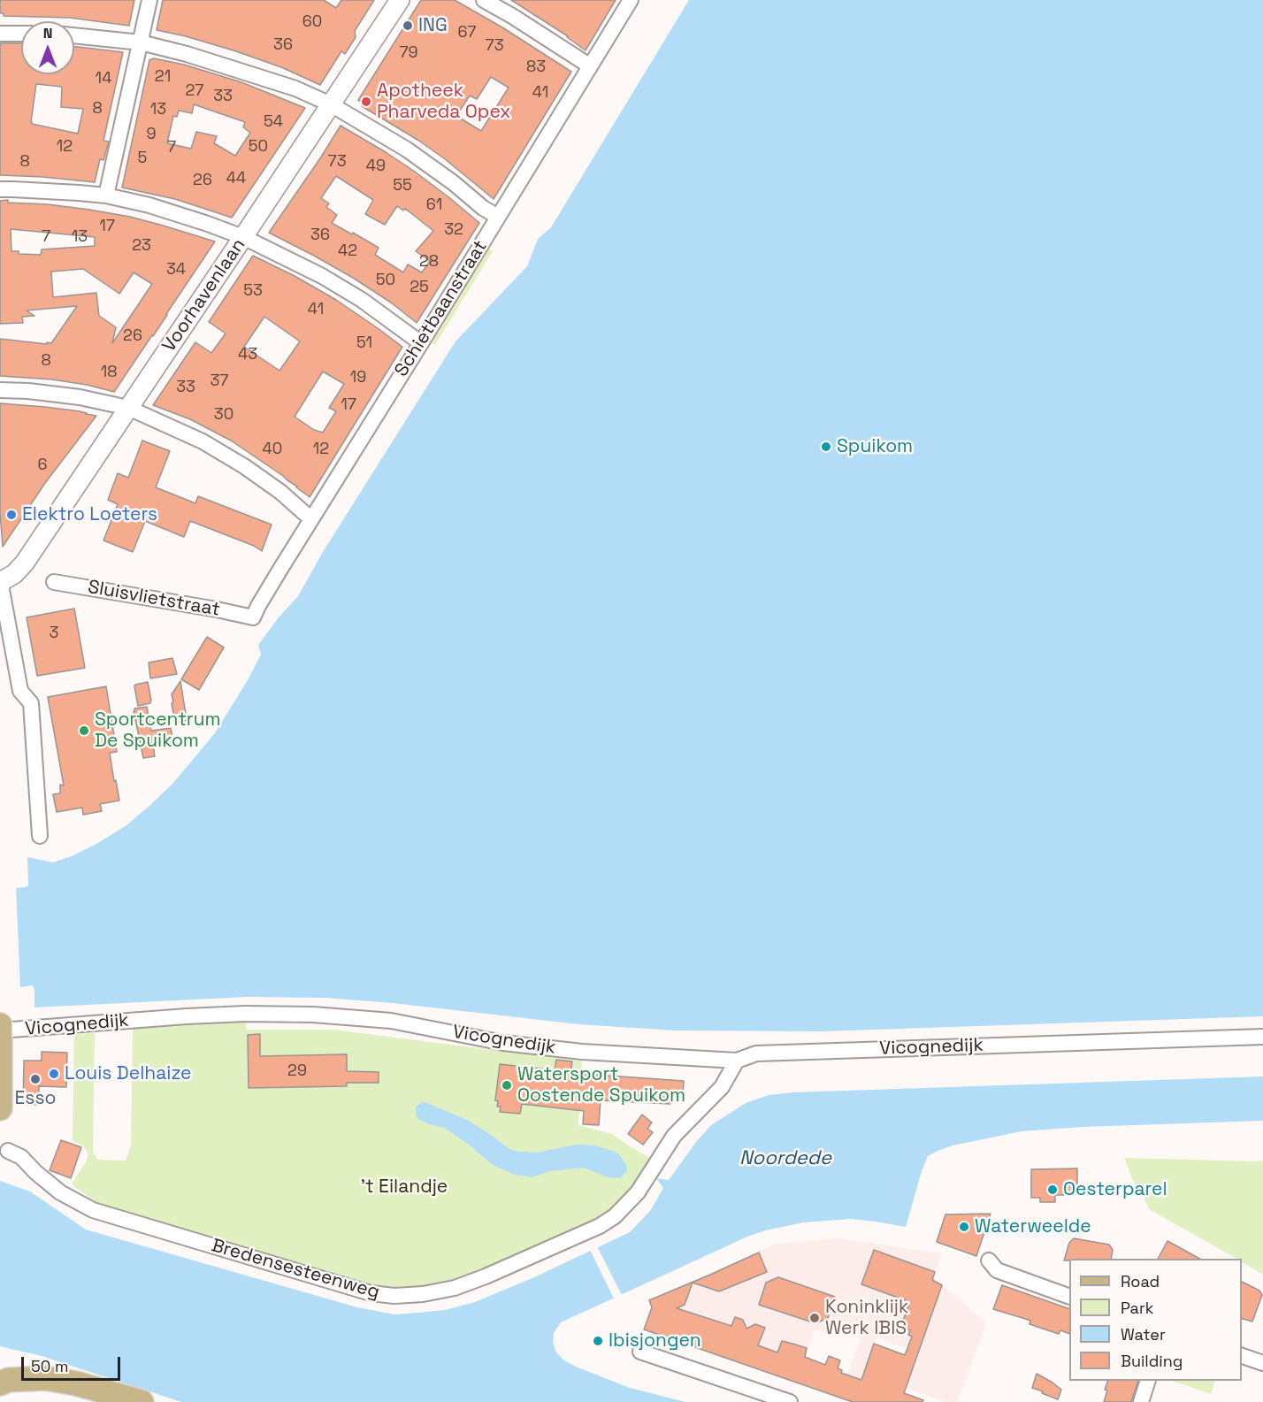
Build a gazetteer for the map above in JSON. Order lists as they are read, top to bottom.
{
  "streets": {
    "street": [
      "Voorhavenlaan",
      "Schietbaanstraat",
      "Sluisvlietstraat",
      "Vicognedijk",
      "Bredensesteenweg"
    ]
  },
  "crossings": [
    ["Schietbaanstraat", "Sluisvlietstraat"],
    ["Vicognedijk", "Bredensesteenweg"]
  ],
  "water": ["Noordede"],
  "parks": ["'t Eilandje"],
  "places": [
    "ING",
    "Apotheek Pharveda Opex",
    "Spuikom",
    "Elektro Loeters",
    "Sportcentrum De Spuikom",
    "Louis Delhaize",
    "Esso",
    "Watersport Oostende Spuikom",
    "Oesterparel",
    "Waterweelde",
    "Koninklijk Werk IBIS",
    "Ibisjongen"
  ],
  "house_numbers": [
    "60",
    "67",
    "36",
    "73",
    "79",
    "83",
    "21",
    "14",
    "27",
    "41",
    "33",
    "8",
    "13",
    "54",
    "9",
    "12",
    "50",
    "7",
    "5",
    "8",
    "73",
    "49",
    "44",
    "26",
    "55",
    "61",
    "17",
    "32",
    "36",
    "7",
    "13",
    "23",
    "42",
    "28",
    "34",
    "50",
    "25",
    "53",
    "41",
    "26",
    "51",
    "43",
    "8",
    "18",
    "19",
    "37",
    "33",
    "17",
    "30",
    "40",
    "12",
    "6",
    "3",
    "29"
  ],
  "legend": [
    "Road",
    "Park",
    "Water",
    "Building"
  ],
  "scale_bar": "50 m",
  "north": "top"
}
